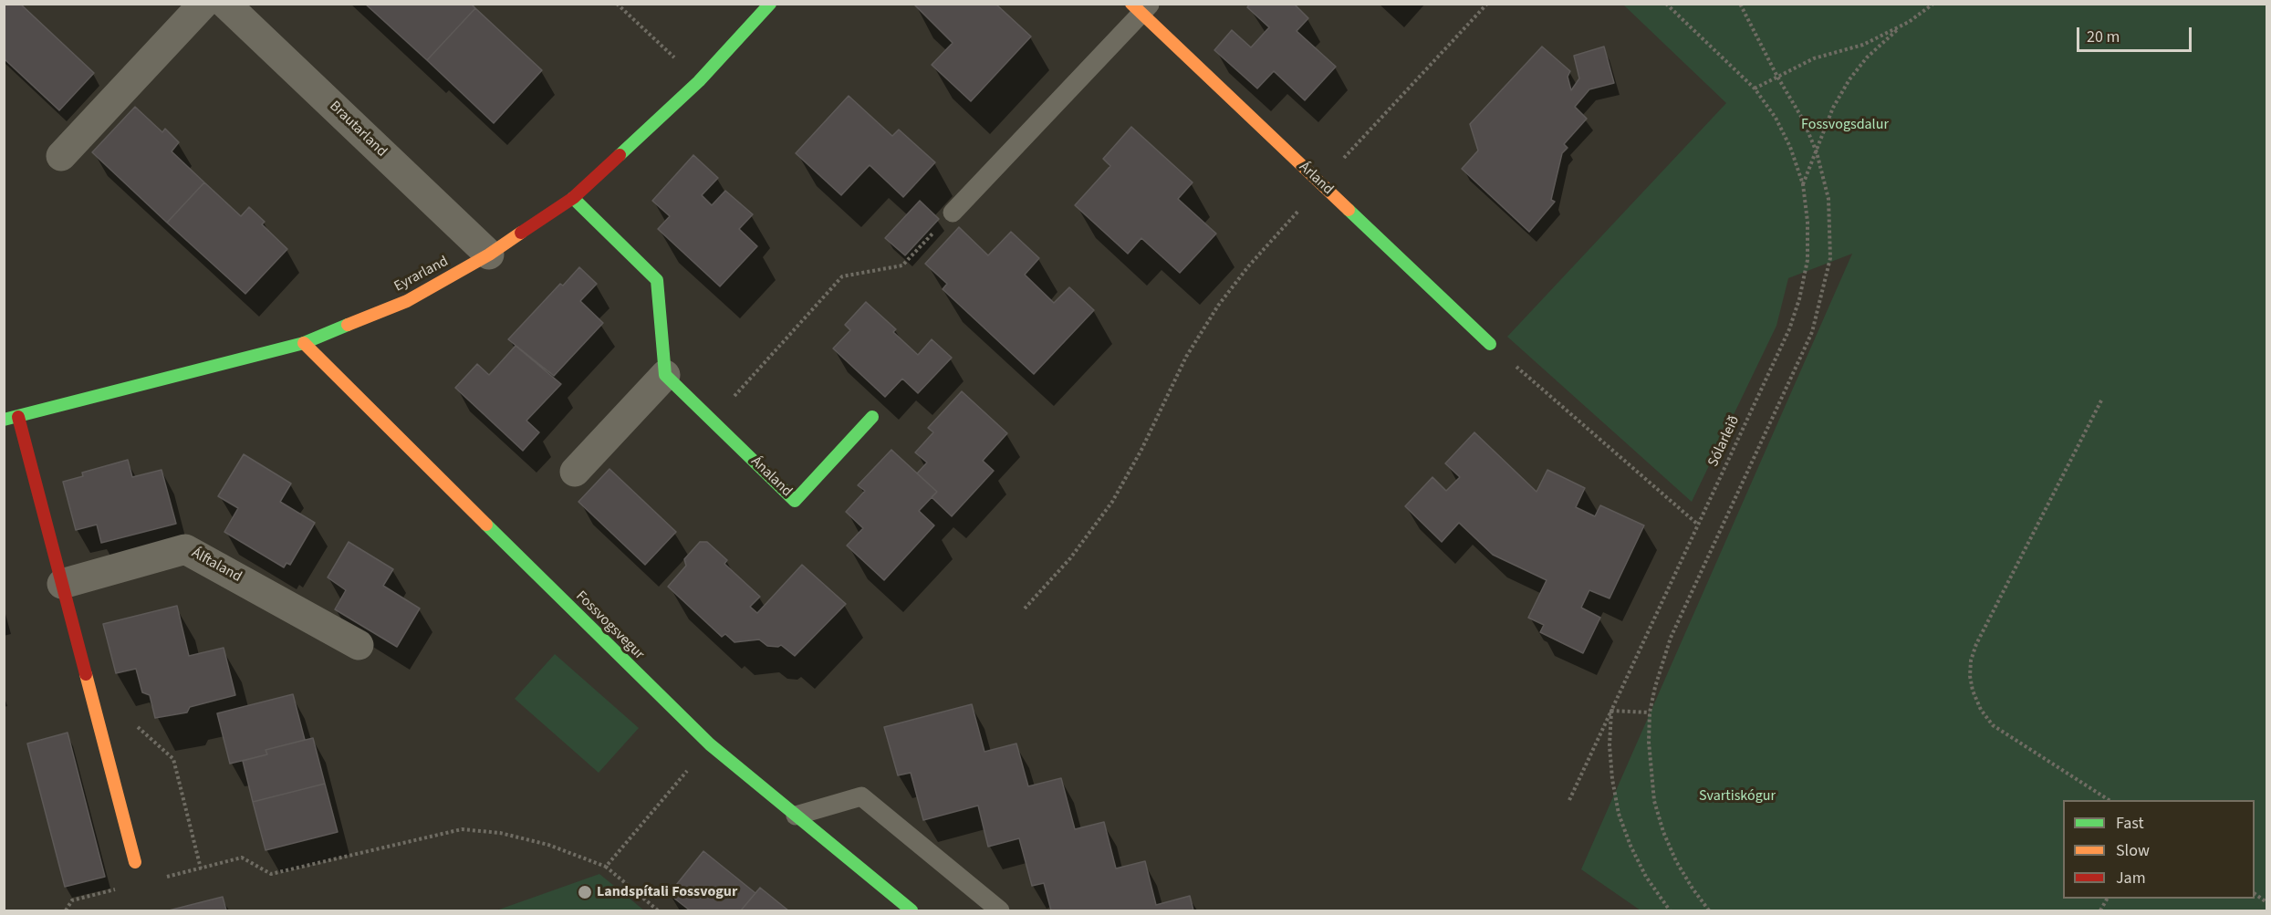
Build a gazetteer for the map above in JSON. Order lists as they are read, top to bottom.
{
  "streets": {
    "street": [
      "Brautarland",
      "Árland",
      "Eyrarland",
      "Ánaland",
      "Álftaland",
      "Fossvogsvegur"
    ],
    "path": ["Sólarleið"]
  },
  "crossings": [
    ["Brautarland", "Eyrarland"],
    ["Eyrarland", "Fossvogsvegur"]
  ],
  "parks": ["Fossvogsdalur", "Svartiskógur"],
  "places": ["Landspítali Fossvogur"],
  "legend": ["Fast", "Slow", "Jam"],
  "scale_bar": "20 m"
}
